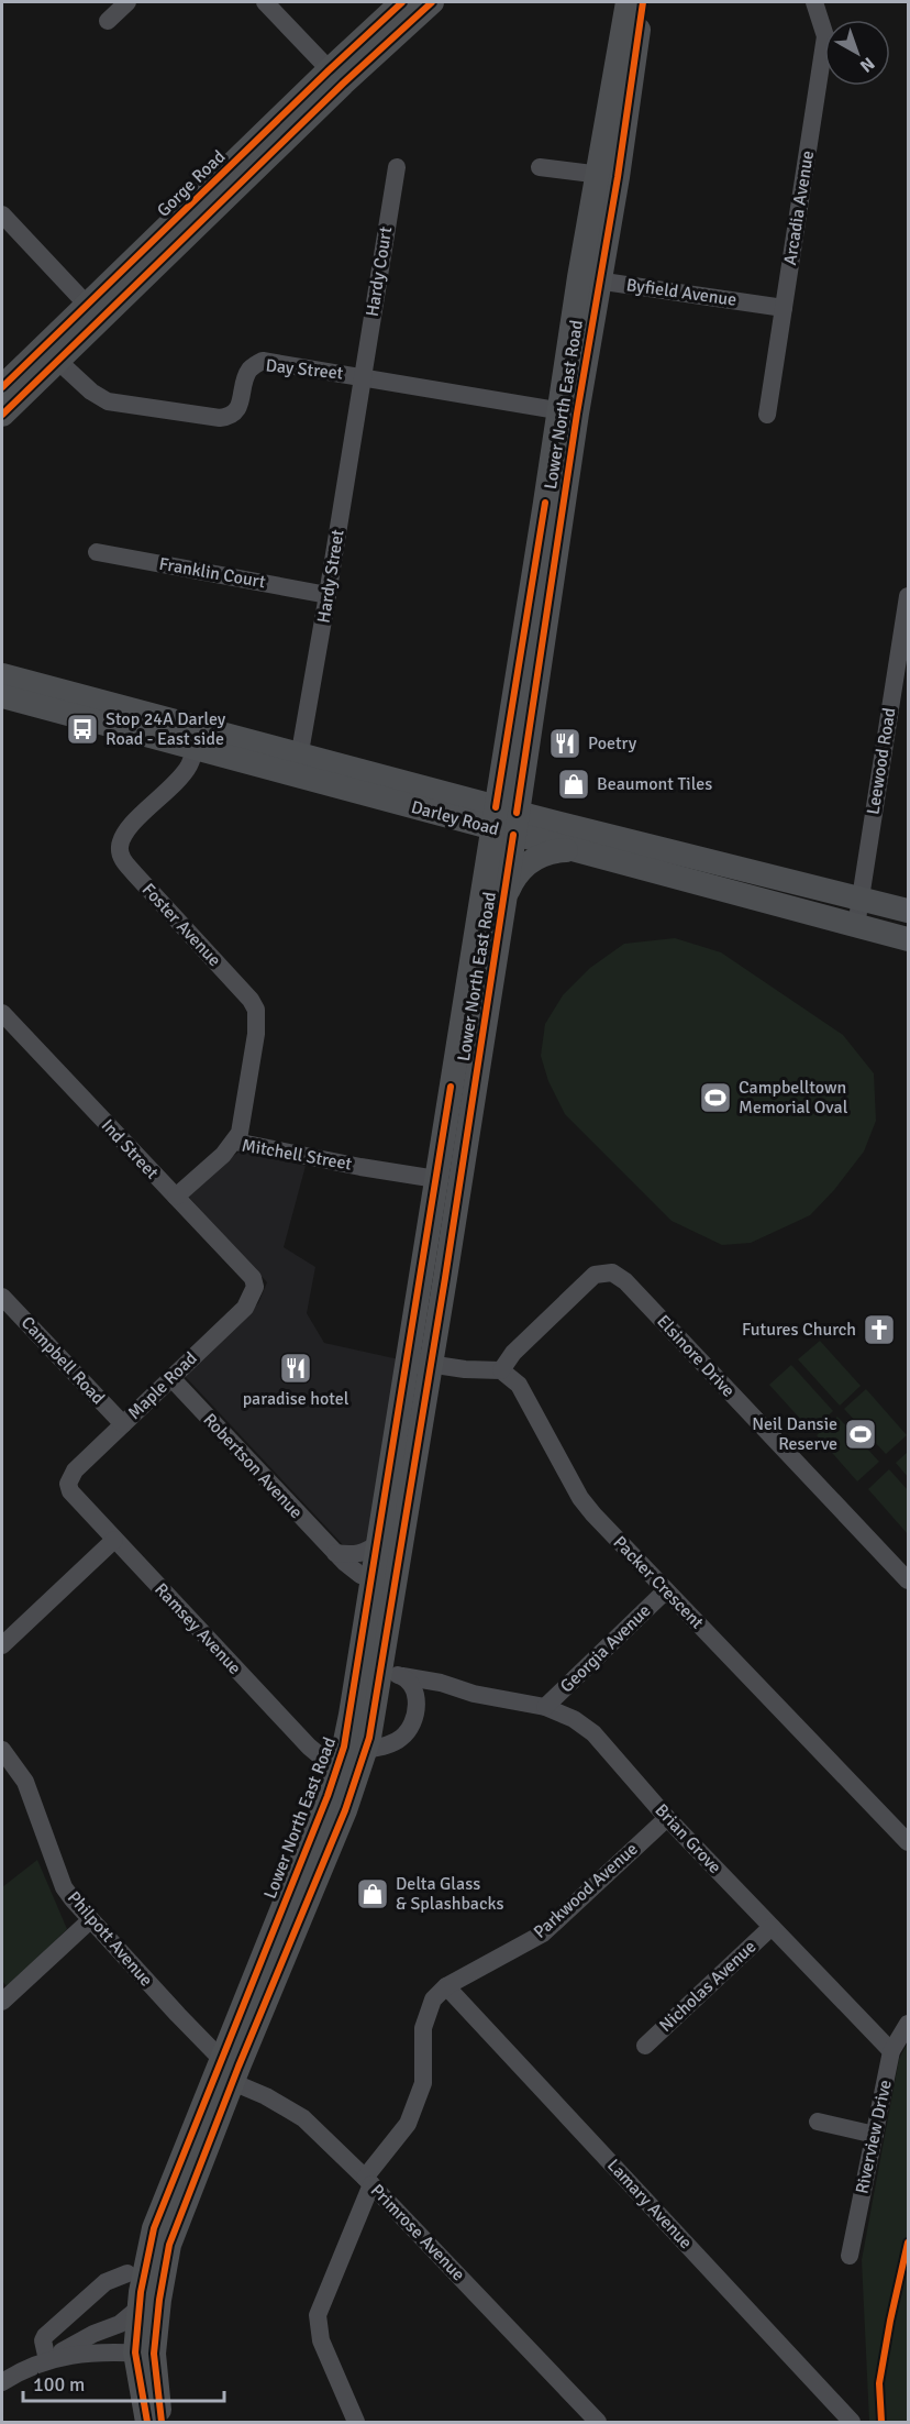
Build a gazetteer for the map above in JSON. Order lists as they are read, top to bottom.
{
  "streets": {
    "main road": ["Gorge Road", "Lower North East Road", "Darley Road"],
    "street": [
      "Arcadia Avenue",
      "Hardy Court",
      "Byfield Avenue",
      "Day Street",
      "Franklin Court",
      "Hardy Street",
      "Leewood Road",
      "Foster Avenue",
      "Ind Street",
      "Mitchell Street",
      "Elsinore Drive",
      "Campbell Road",
      "Maple Road",
      "Robertson Avenue",
      "Packer Crescent",
      "Ramsey Avenue",
      "Georgia Avenue",
      "Brian Grove",
      "Parkwood Avenue",
      "Philpott Avenue",
      "Nicholas Avenue",
      "Riverview Drive",
      "Lamary Avenue",
      "Primrose Avenue"
    ]
  },
  "crossings": [
    ["Gorge Road", "Day Street"],
    ["Arcadia Avenue", "Byfield Avenue"],
    ["Hardy Court", "Day Street"],
    ["Hardy Court", "Hardy Street"],
    ["Byfield Avenue", "Lower North East Road"],
    ["Day Street", "Lower North East Road"],
    ["Day Street", "Hardy Street"],
    ["Lower North East Road", "Darley Road"],
    ["Lower North East Road", "Mitchell Street"],
    ["Lower North East Road", "Robertson Avenue"],
    ["Lower North East Road", "Ramsey Avenue"],
    ["Lower North East Road", "Brian Grove"],
    ["Lower North East Road", "Philpott Avenue"],
    ["Lower North East Road", "Primrose Avenue"],
    ["Franklin Court", "Hardy Street"],
    ["Hardy Street", "Darley Road"],
    ["Leewood Road", "Darley Road"],
    ["Darley Road", "Foster Avenue"],
    ["Foster Avenue", "Mitchell Street"],
    ["Ind Street", "Mitchell Street"],
    ["Ind Street", "Maple Road"],
    ["Elsinore Drive", "Packer Crescent"],
    ["Campbell Road", "Maple Road"],
    ["Maple Road", "Robertson Avenue"],
    ["Maple Road", "Ramsey Avenue"],
    ["Packer Crescent", "Georgia Avenue"],
    ["Georgia Avenue", "Brian Grove"],
    ["Brian Grove", "Parkwood Avenue"],
    ["Brian Grove", "Nicholas Avenue"],
    ["Brian Grove", "Riverview Drive"],
    ["Parkwood Avenue", "Lamary Avenue"],
    ["Parkwood Avenue", "Primrose Avenue"],
    ["Philpott Avenue", "Primrose Avenue"]
  ],
  "places": {
    "bus stop": ["Stop 24A Darley Road - East side"],
    "restaurant": ["Poetry", "paradise hotel"],
    "shop": ["Beaumont Tiles", "Delta Glass & Splashbacks"],
    "sports": ["Campbelltown Memorial Oval", "Neil Dansie Reserve"],
    "church": ["Futures Church"]
  },
  "scale_bar": "100 m",
  "north": "bottom right"
}
